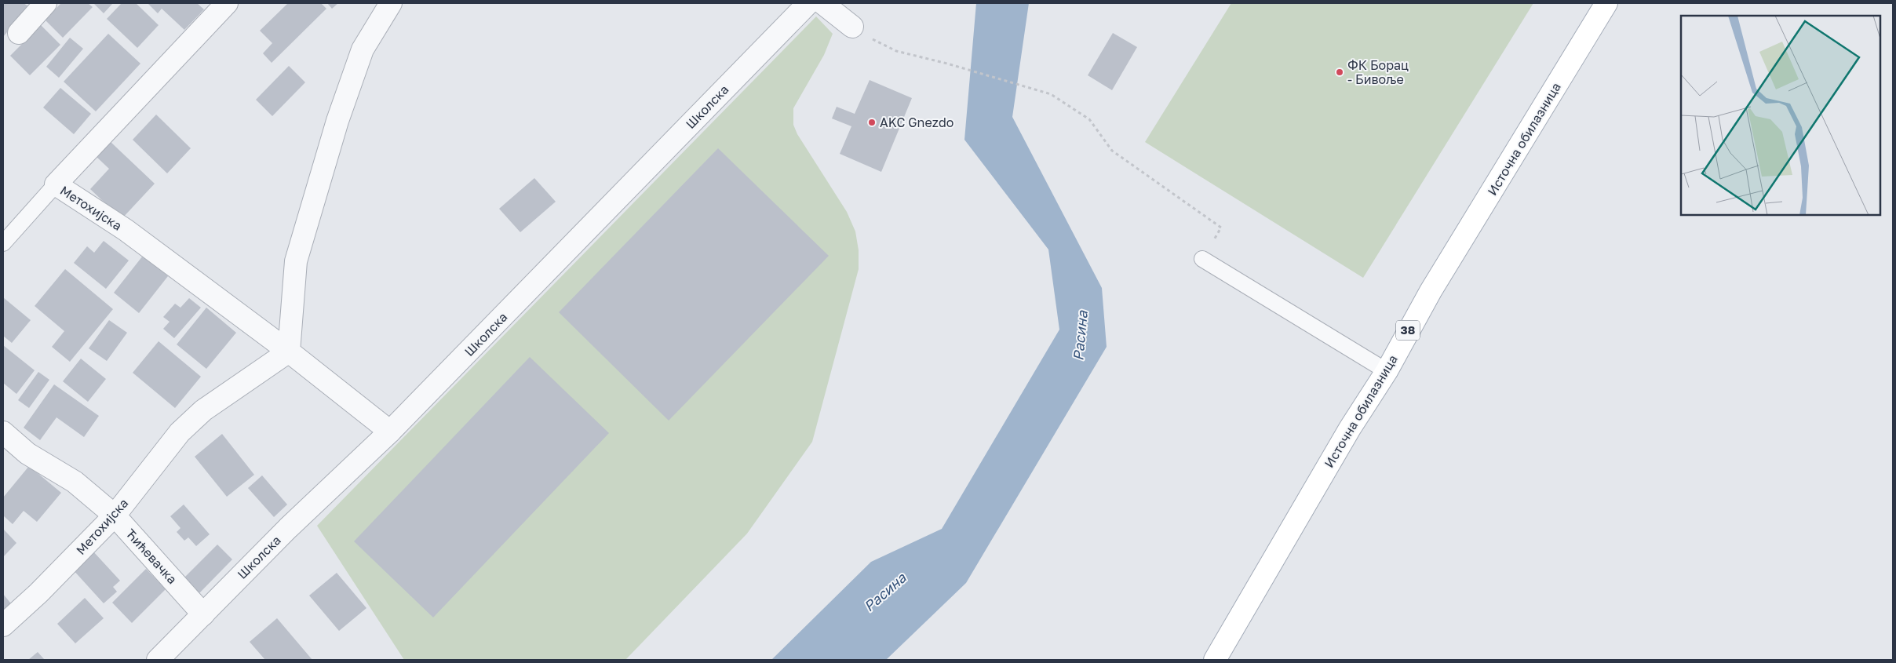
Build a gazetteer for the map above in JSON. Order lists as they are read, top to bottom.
{
  "streets": {
    "main road": ["Источна обилазница", "38"],
    "street": ["Школска", "Метохијска", "Ћићевачка"]
  },
  "crossings": [
    ["Школска", "Ћићевачка"],
    ["Метохијска", "Ћићевачка"]
  ],
  "water": ["Расина"],
  "places": ["ФК Борац - Бивоље", "AKC Gnezdo"]
}
